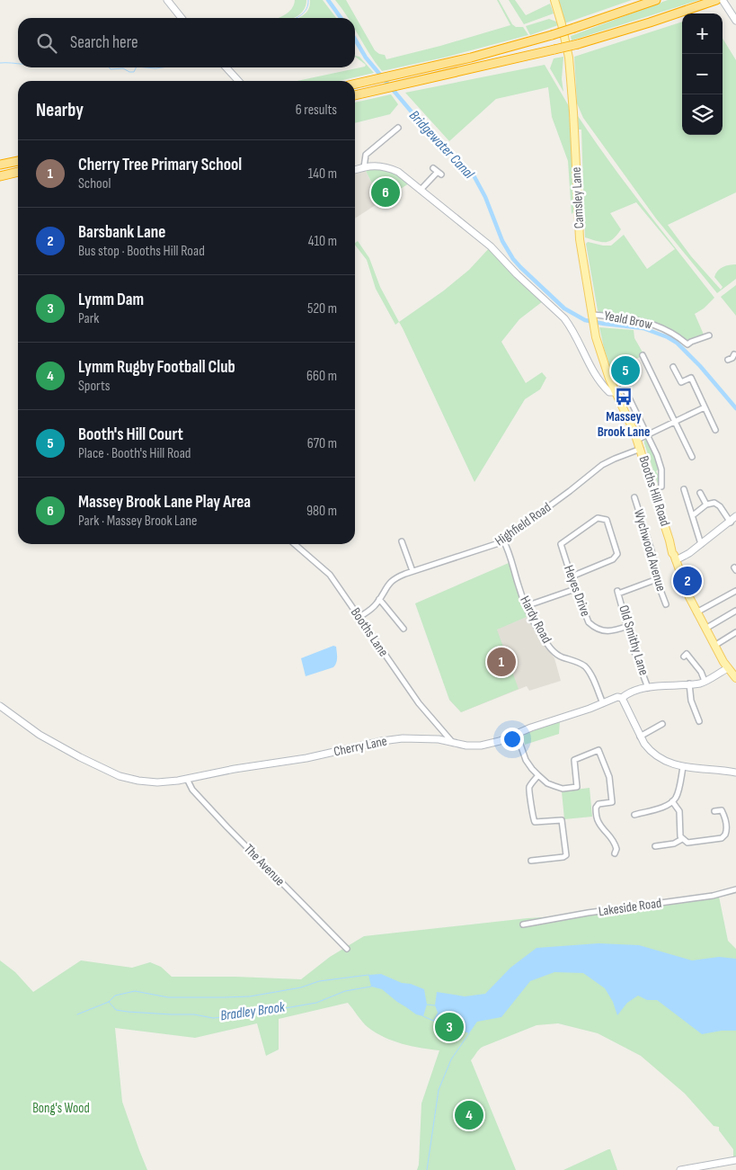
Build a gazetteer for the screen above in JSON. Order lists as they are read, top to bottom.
{
  "streets": {
    "main road": ["Camsley Lane", "Booths Hill Road", "Cherry Lane"],
    "street": [
      "Yeald Brow",
      "Highfield Road",
      "Wychwood Avenue",
      "Heyes Drive",
      "Hardy Road",
      "Booths Lane",
      "Old Smithy Lane",
      "The Avenue",
      "Lakeside Road"
    ]
  },
  "crossings": [
    ["Camsley Lane", "Yeald Brow"],
    ["Camsley Lane", "Booths Hill Road"],
    ["Booths Hill Road", "Highfield Road"],
    ["Booths Hill Road", "Cherry Lane"],
    ["Highfield Road", "Hardy Road"],
    ["Highfield Road", "Booths Lane"],
    ["Wychwood Avenue", "Old Smithy Lane"],
    ["Heyes Drive", "Old Smithy Lane"],
    ["Hardy Road", "Cherry Lane"],
    ["Booths Lane", "Cherry Lane"],
    ["Old Smithy Lane", "Cherry Lane"],
    ["Cherry Lane", "The Avenue"]
  ],
  "water": ["Bridgewater Canal", "Bradley Brook"],
  "parks": ["Bong's Wood"],
  "places": {
    "bus stop": ["Massey Brook Lane"]
  },
  "page": {
    "map_buttons": ["+", "−"],
    "search": "Search here",
    "heading": ["Nearby", "6 results"],
    "list": [
      {
        "mark": "1",
        "name": "Cherry Tree Primary School",
        "note": "School",
        "value": "140 m"
      },
      {
        "mark": "2",
        "name": "Barsbank Lane",
        "note": "Bus stop · Booths Hill Road",
        "value": "410 m"
      },
      {
        "mark": "3",
        "name": "Lymm Dam",
        "note": "Park",
        "value": "520 m"
      },
      {
        "mark": "4",
        "name": "Lymm Rugby Football Club",
        "note": "Sports",
        "value": "660 m"
      },
      {
        "mark": "5",
        "name": "Booth's Hill Court",
        "note": "Place · Booth's Hill Road",
        "value": "670 m"
      },
      {
        "mark": "6",
        "name": "Massey Brook Lane Play Area",
        "note": "Park · Massey Brook Lane",
        "value": "980 m"
      }
    ],
    "pins": [
      "6",
      "5",
      "2",
      "1",
      "3",
      "4"
    ]
  }
}
